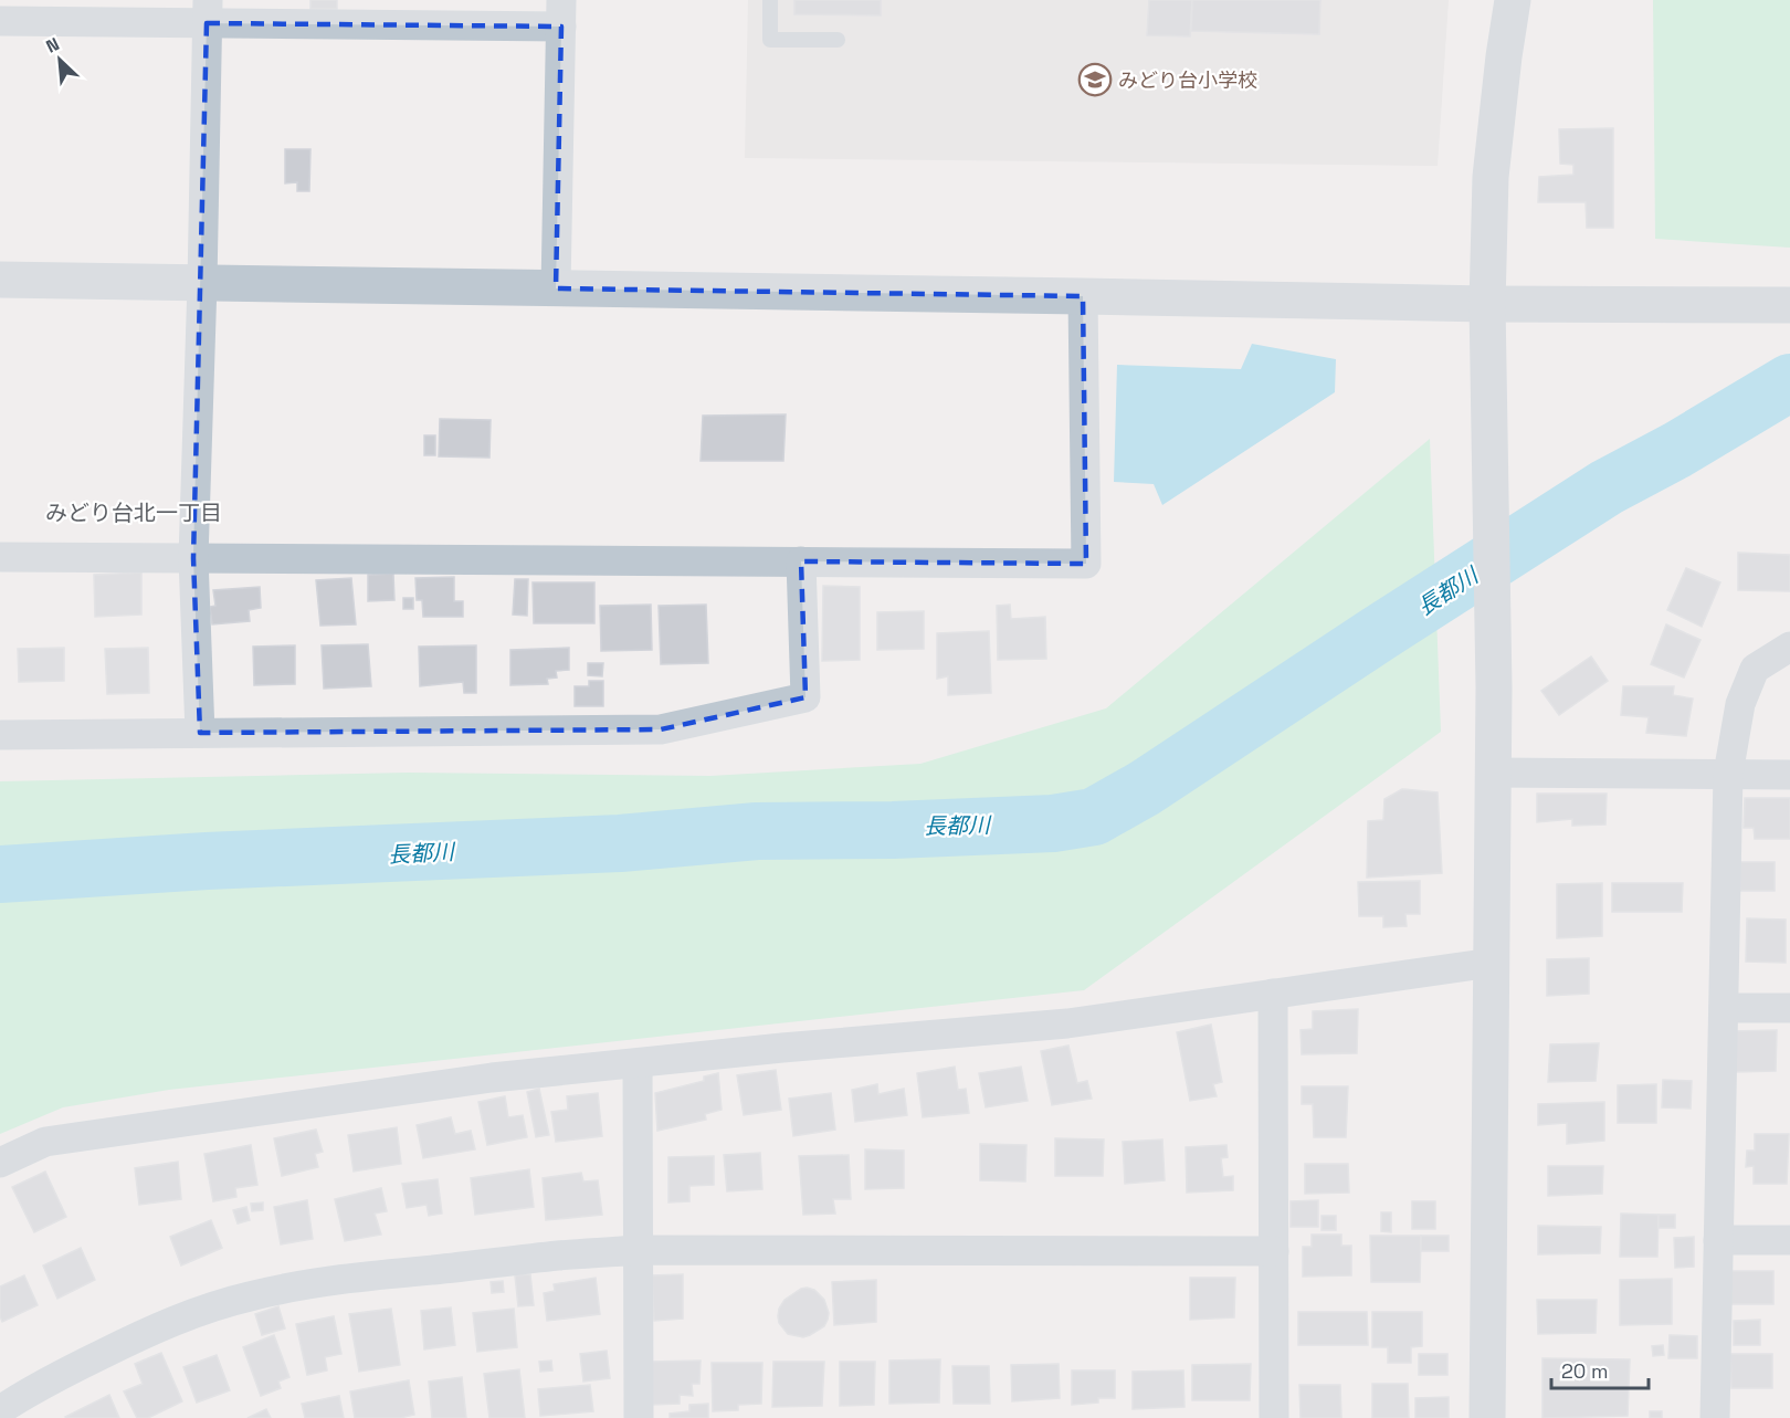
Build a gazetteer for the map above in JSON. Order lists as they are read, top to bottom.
{
  "districts": ["みどり台北一丁目"],
  "water": ["長都川"],
  "places": {
    "school or university": ["みどり台小学校"]
  },
  "scale_bar": "20 m",
  "north": "top left"
}
